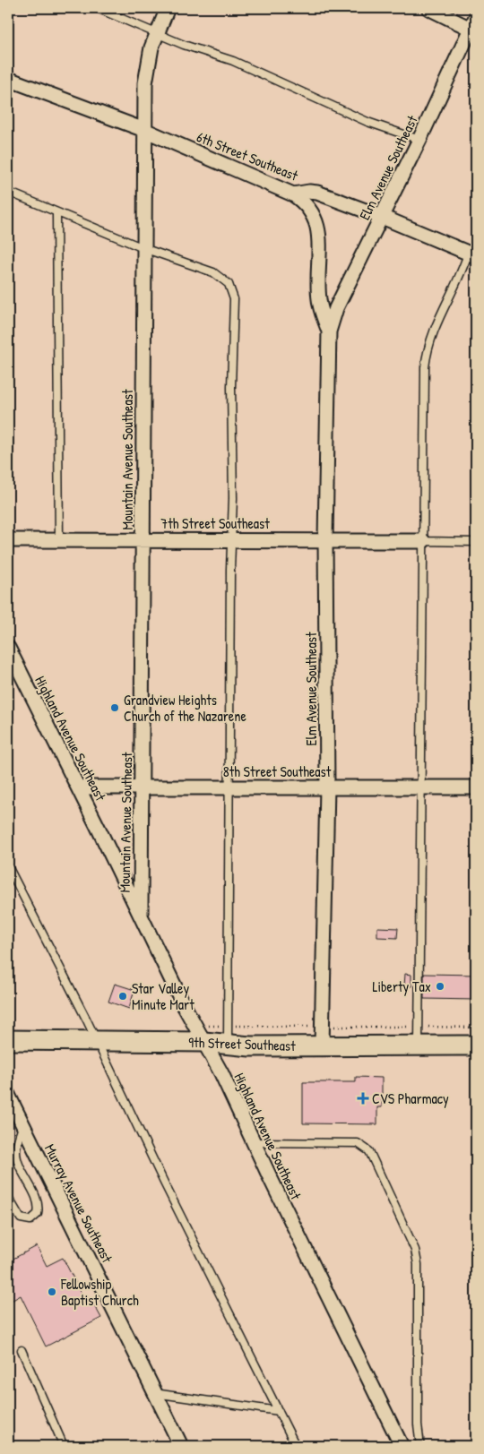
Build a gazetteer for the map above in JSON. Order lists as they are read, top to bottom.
{
  "streets": {
    "street": [
      "6th Street Southeast",
      "Elm Avenue Southeast",
      "Mountain Avenue Southeast",
      "7th Street Southeast",
      "Highland Avenue Southeast",
      "8th Street Southeast",
      "9th Street Southeast",
      "Murray Avenue Southeast"
    ]
  },
  "crossings": [
    ["6th Street Southeast", "Elm Avenue Southeast"],
    ["6th Street Southeast", "Mountain Avenue Southeast"],
    ["Elm Avenue Southeast", "7th Street Southeast"],
    ["Elm Avenue Southeast", "8th Street Southeast"],
    ["Elm Avenue Southeast", "9th Street Southeast"],
    ["Mountain Avenue Southeast", "7th Street Southeast"],
    ["Mountain Avenue Southeast", "Highland Avenue Southeast"],
    ["Mountain Avenue Southeast", "8th Street Southeast"],
    ["Highland Avenue Southeast", "8th Street Southeast"],
    ["Highland Avenue Southeast", "9th Street Southeast"]
  ],
  "places": {
    "other": [
      "Grandview Heights Church of the Nazarene",
      "Liberty Tax",
      "Star Valley Minute Mart",
      "Fellowship Baptist Church"
    ],
    "health": ["CVS Pharmacy"]
  }
}
